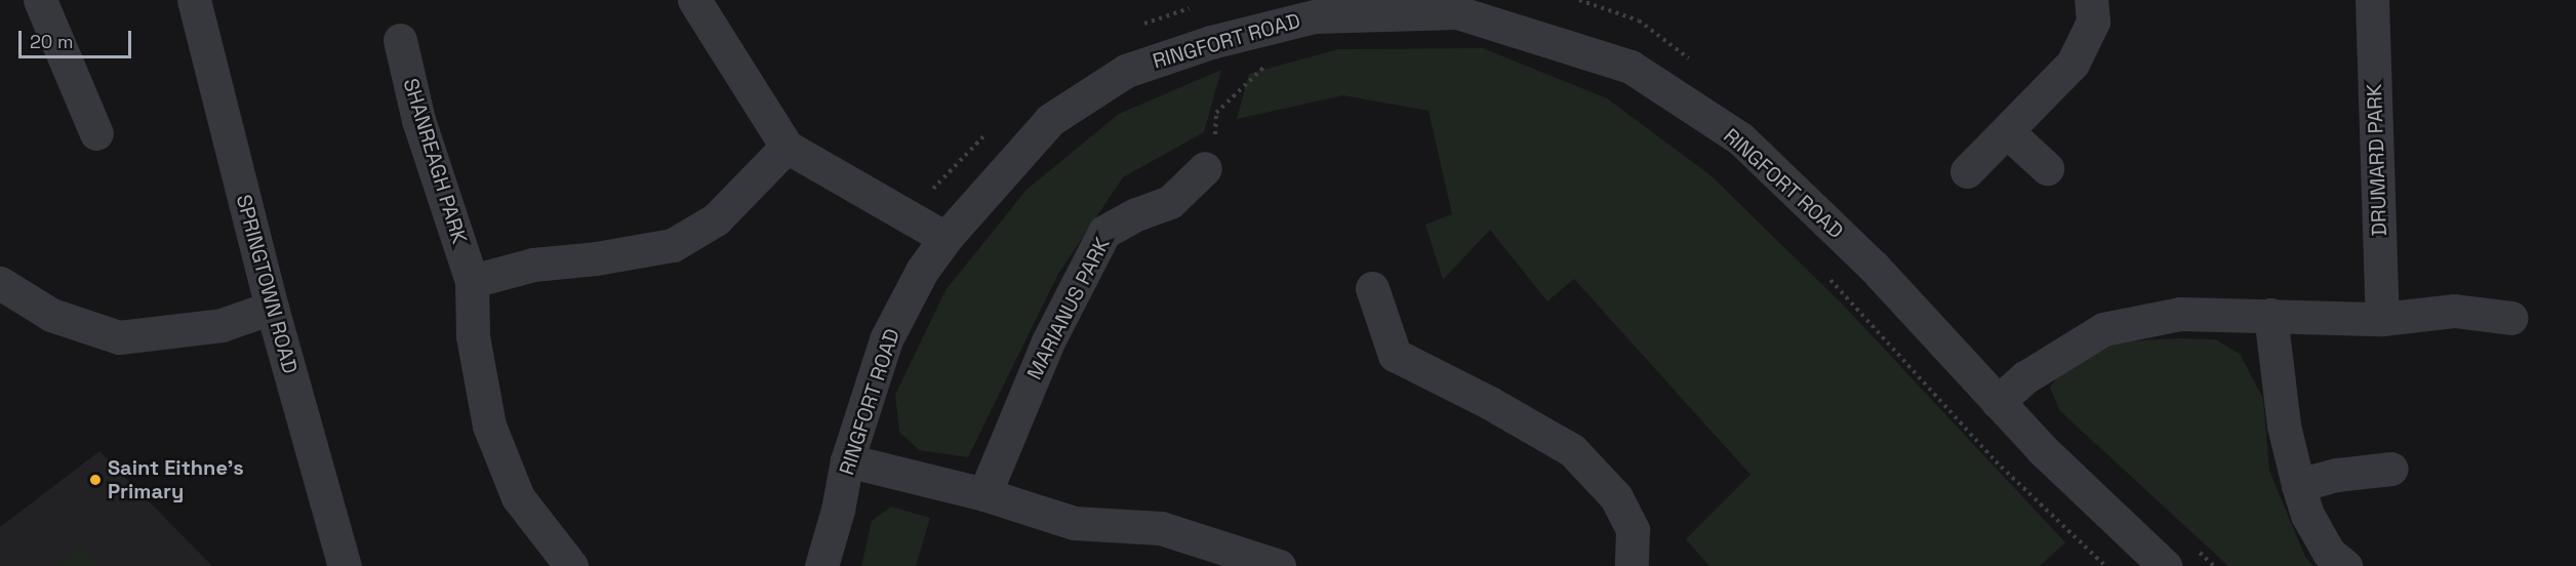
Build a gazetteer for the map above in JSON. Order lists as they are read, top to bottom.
{
  "streets": {
    "street": [
      "RINGFORT ROAD",
      "DRUMARD PARK",
      "SHANREAGH PARK",
      "SPRINGTOWN ROAD",
      "MARIANUS PARK"
    ]
  },
  "places": ["Saint Eithne's Primary"],
  "scale_bar": "20 m"
}
